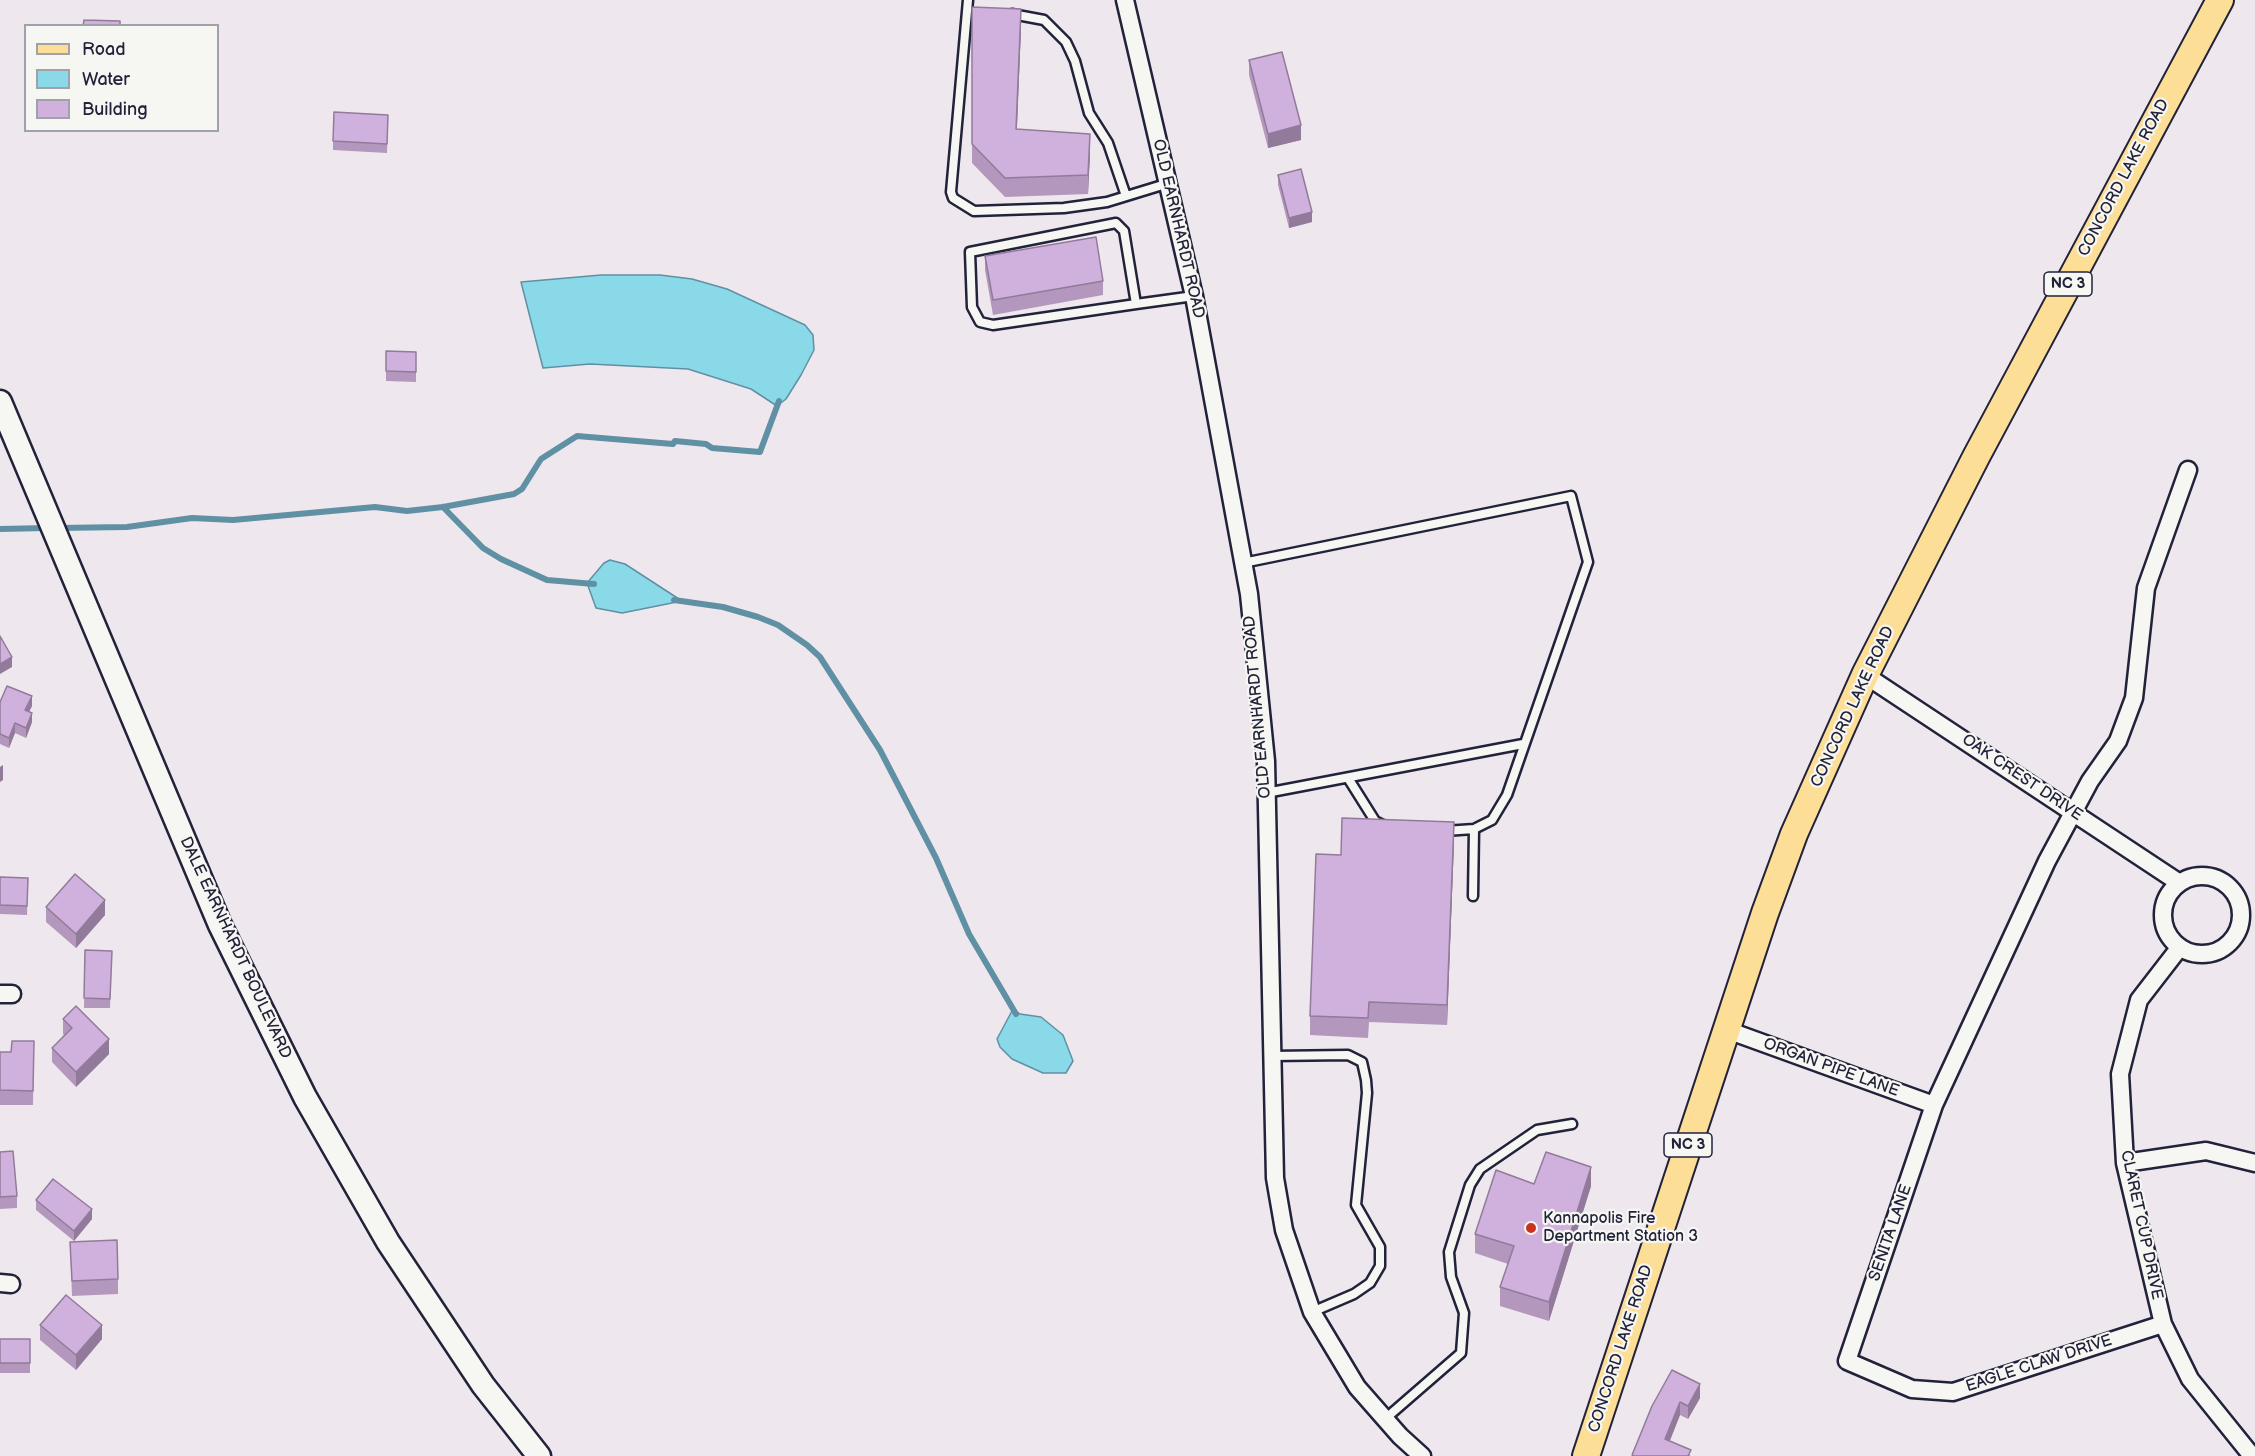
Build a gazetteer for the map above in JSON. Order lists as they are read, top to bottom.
{
  "streets": {
    "main road": ["CONCORD LAKE ROAD", "NC 3", "DALE EARNHARDT BOULEVARD"],
    "street": [
      "OLD EARNHARDT ROAD",
      "OAK CREST DRIVE",
      "ORGAN PIPE LANE",
      "CLARET CUP DRIVE",
      "SENITA LANE",
      "EAGLE CLAW DRIVE"
    ]
  },
  "crossings": [
    ["CONCORD LAKE ROAD", "OAK CREST DRIVE"],
    ["CONCORD LAKE ROAD", "ORGAN PIPE LANE"],
    ["OAK CREST DRIVE", "CLARET CUP DRIVE"],
    ["OAK CREST DRIVE", "SENITA LANE"],
    ["ORGAN PIPE LANE", "SENITA LANE"],
    ["CLARET CUP DRIVE", "EAGLE CLAW DRIVE"],
    ["SENITA LANE", "EAGLE CLAW DRIVE"]
  ],
  "places": ["Kannapolis Fire Department Station 3"],
  "legend": ["Road", "Water", "Building"]
}
